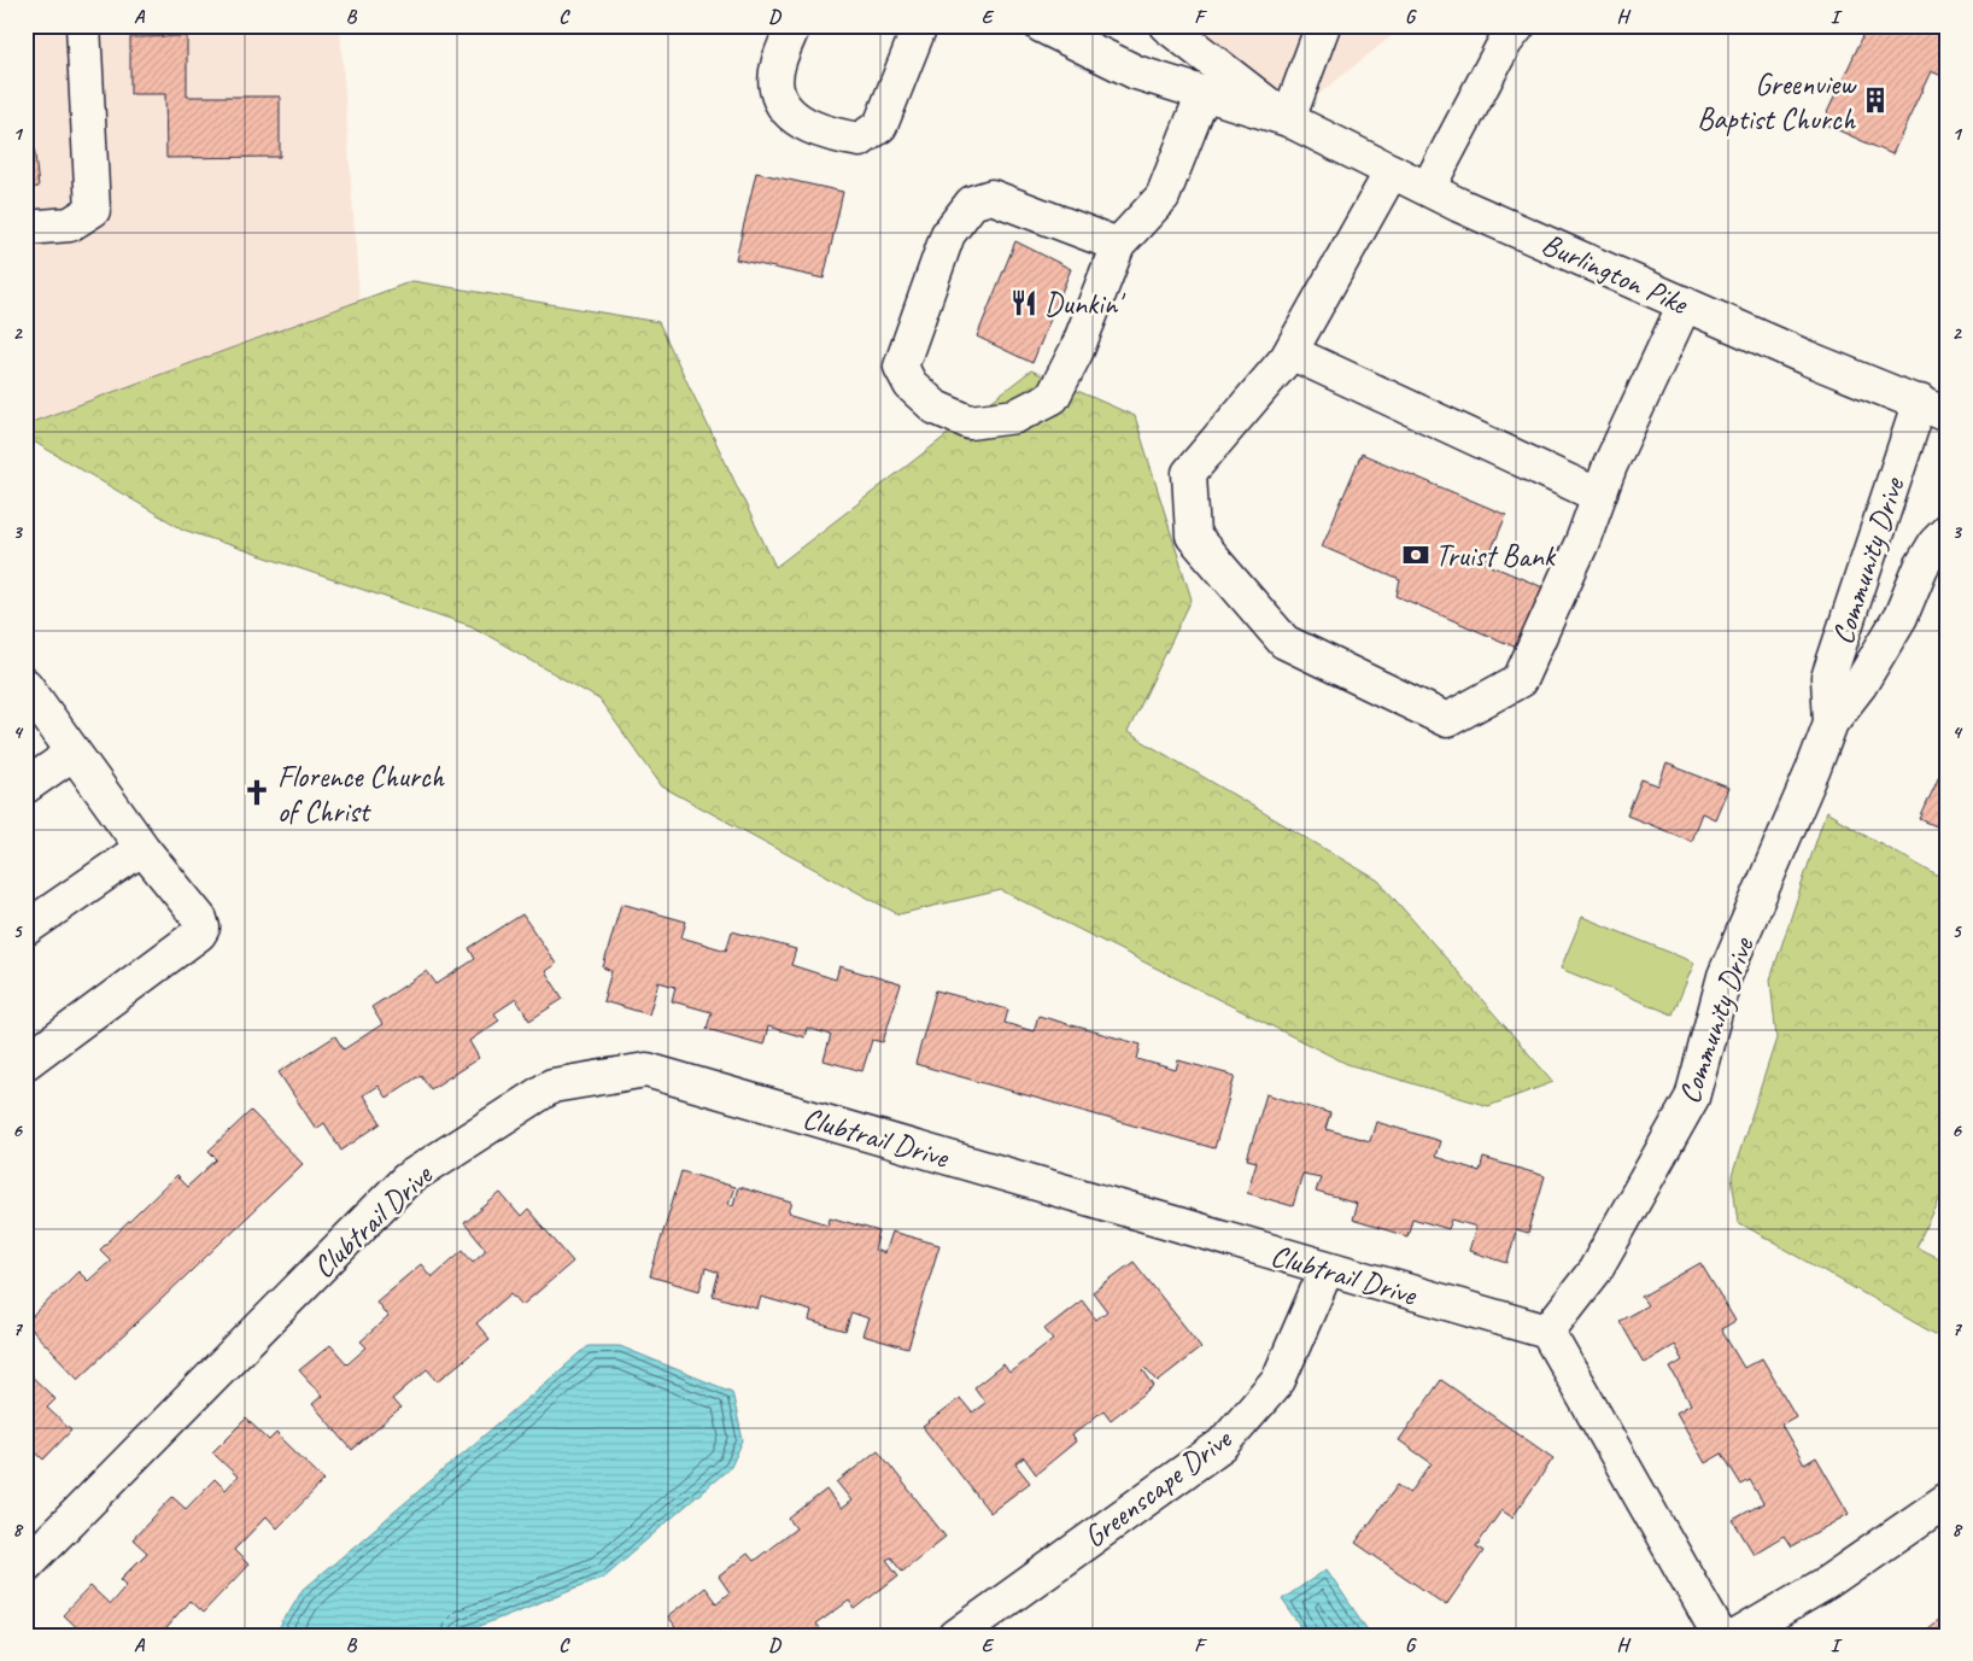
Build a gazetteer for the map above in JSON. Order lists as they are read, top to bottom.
{
  "streets": {
    "street": [
      "Burlington Pike",
      "Community Drive",
      "Clubtrail Drive",
      "Greenscape Drive"
    ]
  },
  "crossings": [
    ["Burlington Pike", "Community Drive"],
    ["Community Drive", "Clubtrail Drive"],
    ["Clubtrail Drive", "Greenscape Drive"]
  ],
  "places": {
    "building": ["Greenview Baptist Church"],
    "restaurant": ["Dunkin'"],
    "bank": ["Truist Bank"],
    "church": ["Florence Church of Christ"]
  },
  "grid": {
    "columns": [
      "A",
      "B",
      "C",
      "D",
      "E",
      "F",
      "G",
      "H",
      "I"
    ],
    "rows": [
      "1",
      "2",
      "3",
      "4",
      "5",
      "6",
      "7",
      "8"
    ]
  }
}
